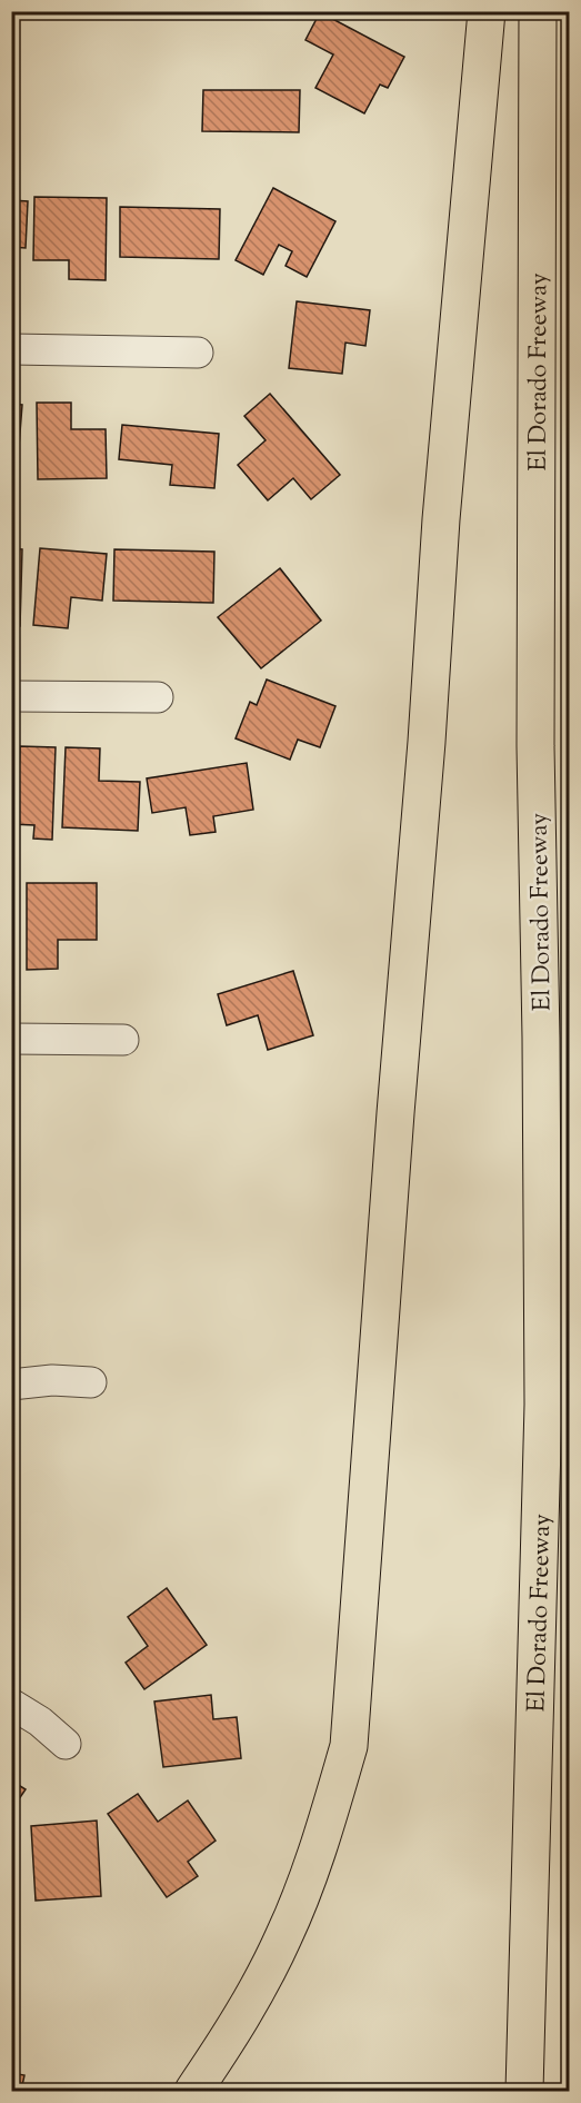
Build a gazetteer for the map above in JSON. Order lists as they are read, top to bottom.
{
  "streets": {
    "highway": ["El Dorado Freeway"]
  }
}
